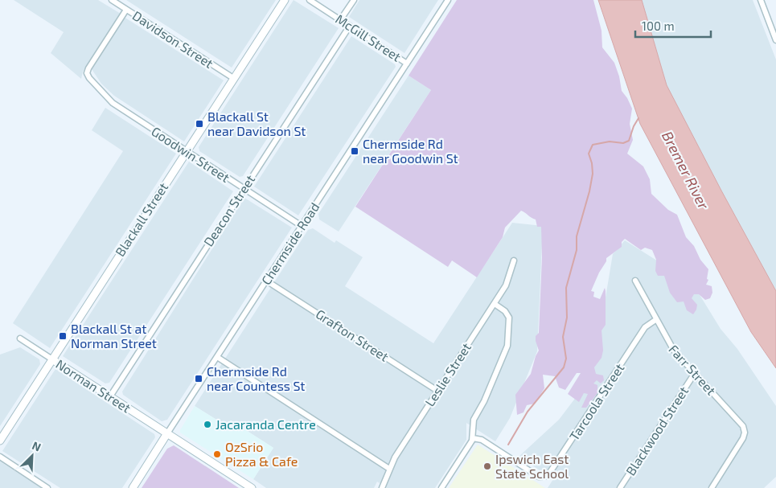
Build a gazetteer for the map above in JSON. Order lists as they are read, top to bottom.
{
  "streets": {
    "street": [
      "McGill Street",
      "Davidson Street",
      "Goodwin Street",
      "Deacon Street",
      "Blackall Street",
      "Chermside Road",
      "Grafton Street",
      "Farr Street",
      "Leslie Street",
      "Norman Street",
      "Tarcoola Street",
      "Blackwood Street"
    ]
  },
  "crossings": [
    ["McGill Street", "Deacon Street"],
    ["McGill Street", "Chermside Road"],
    ["Davidson Street", "Goodwin Street"],
    ["Davidson Street", "Blackall Street"],
    ["Goodwin Street", "Deacon Street"],
    ["Goodwin Street", "Blackall Street"],
    ["Goodwin Street", "Chermside Road"],
    ["Deacon Street", "Norman Street"],
    ["Blackall Street", "Norman Street"],
    ["Chermside Road", "Grafton Street"],
    ["Chermside Road", "Norman Street"],
    ["Grafton Street", "Leslie Street"],
    ["Farr Street", "Tarcoola Street"],
    ["Farr Street", "Blackwood Street"]
  ],
  "water": ["Bremer River"],
  "places": {
    "transit": [
      "Blackall St near Davidson St",
      "Chermside Rd near Goodwin St",
      "Blackall St at Norman Street",
      "Chermside Rd near Countess St"
    ],
    "other": ["Jacaranda Centre", "OzSrio Pizza & Cafe", "Ipswich East State School"]
  },
  "scale_bar": "100 m",
  "north": "top right"
}
